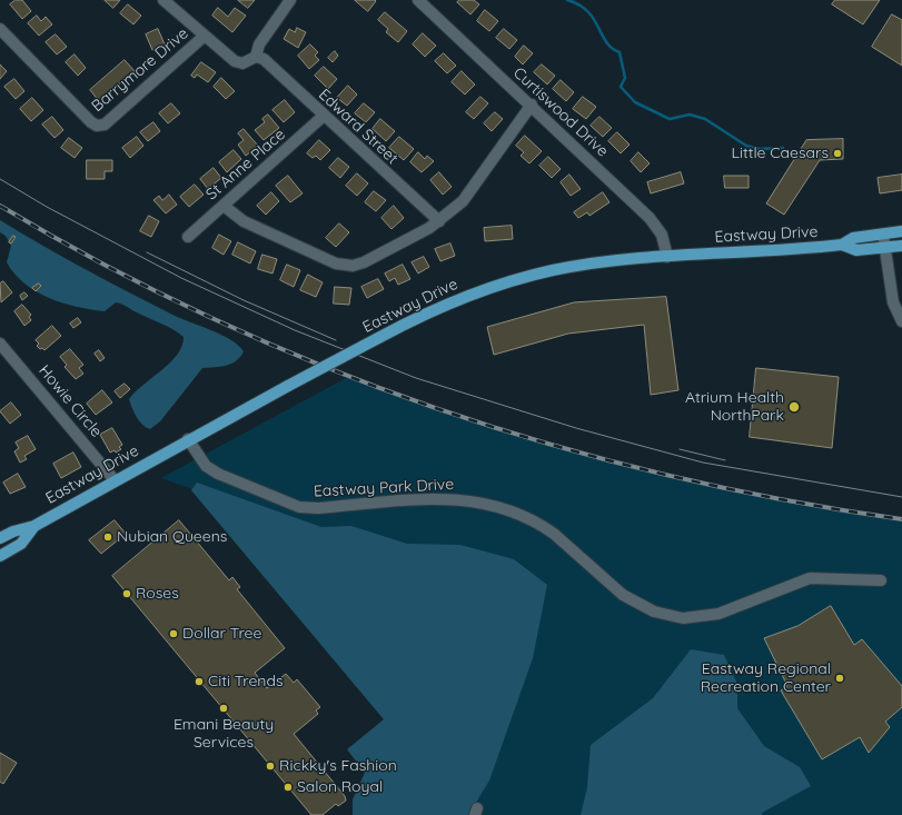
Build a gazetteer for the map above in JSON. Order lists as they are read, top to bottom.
{
  "streets": {
    "main road": ["Eastway Drive"],
    "street": [
      "Barrymore Drive",
      "Curtiswood Drive",
      "Edward Street",
      "St Anne Place",
      "Howie Circle",
      "Eastway Park Drive"
    ]
  },
  "crossings": [
    ["Curtiswood Drive", "Eastway Drive"],
    ["Edward Street", "St Anne Place"],
    ["Eastway Drive", "Howie Circle"],
    ["Eastway Drive", "Eastway Park Drive"]
  ],
  "places": [
    "Little Caesars",
    "Atrium Health NorthPark",
    "Nubian Queens",
    "Roses",
    "Dollar Tree",
    "Eastway Regional Recreation Center",
    "Citi Trends",
    "Emani Beauty Services",
    "Rickky's Fashion",
    "Salon Royal"
  ]
}
